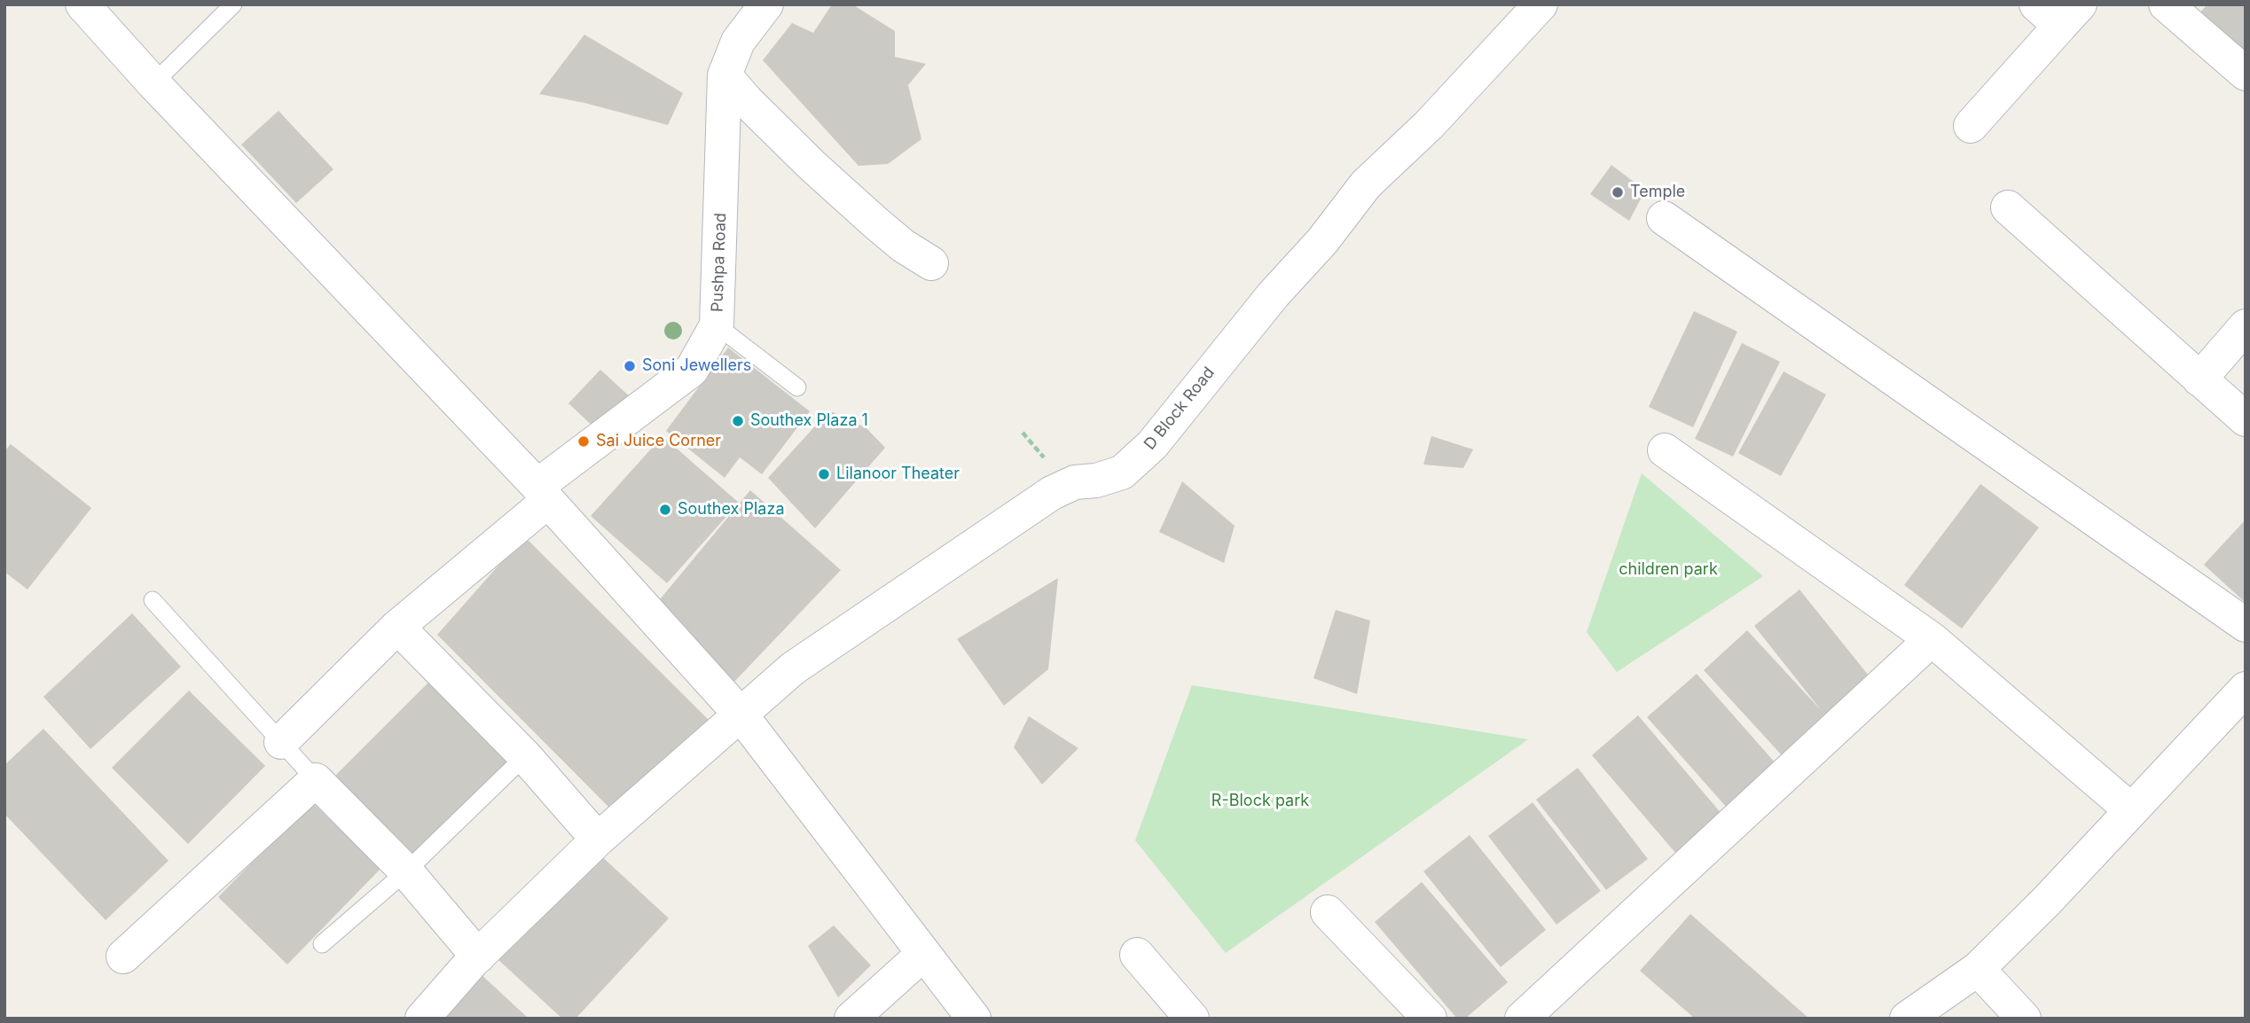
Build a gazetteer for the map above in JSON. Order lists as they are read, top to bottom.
{
  "streets": {
    "street": ["Pushpa Road", "D Block Road"]
  },
  "parks": ["children park", "R-Block park"],
  "places": [
    "Temple",
    "Soni Jewellers",
    "Southex Plaza 1",
    "Sai Juice Corner",
    "Lilanoor Theater",
    "Southex Plaza"
  ]
}
